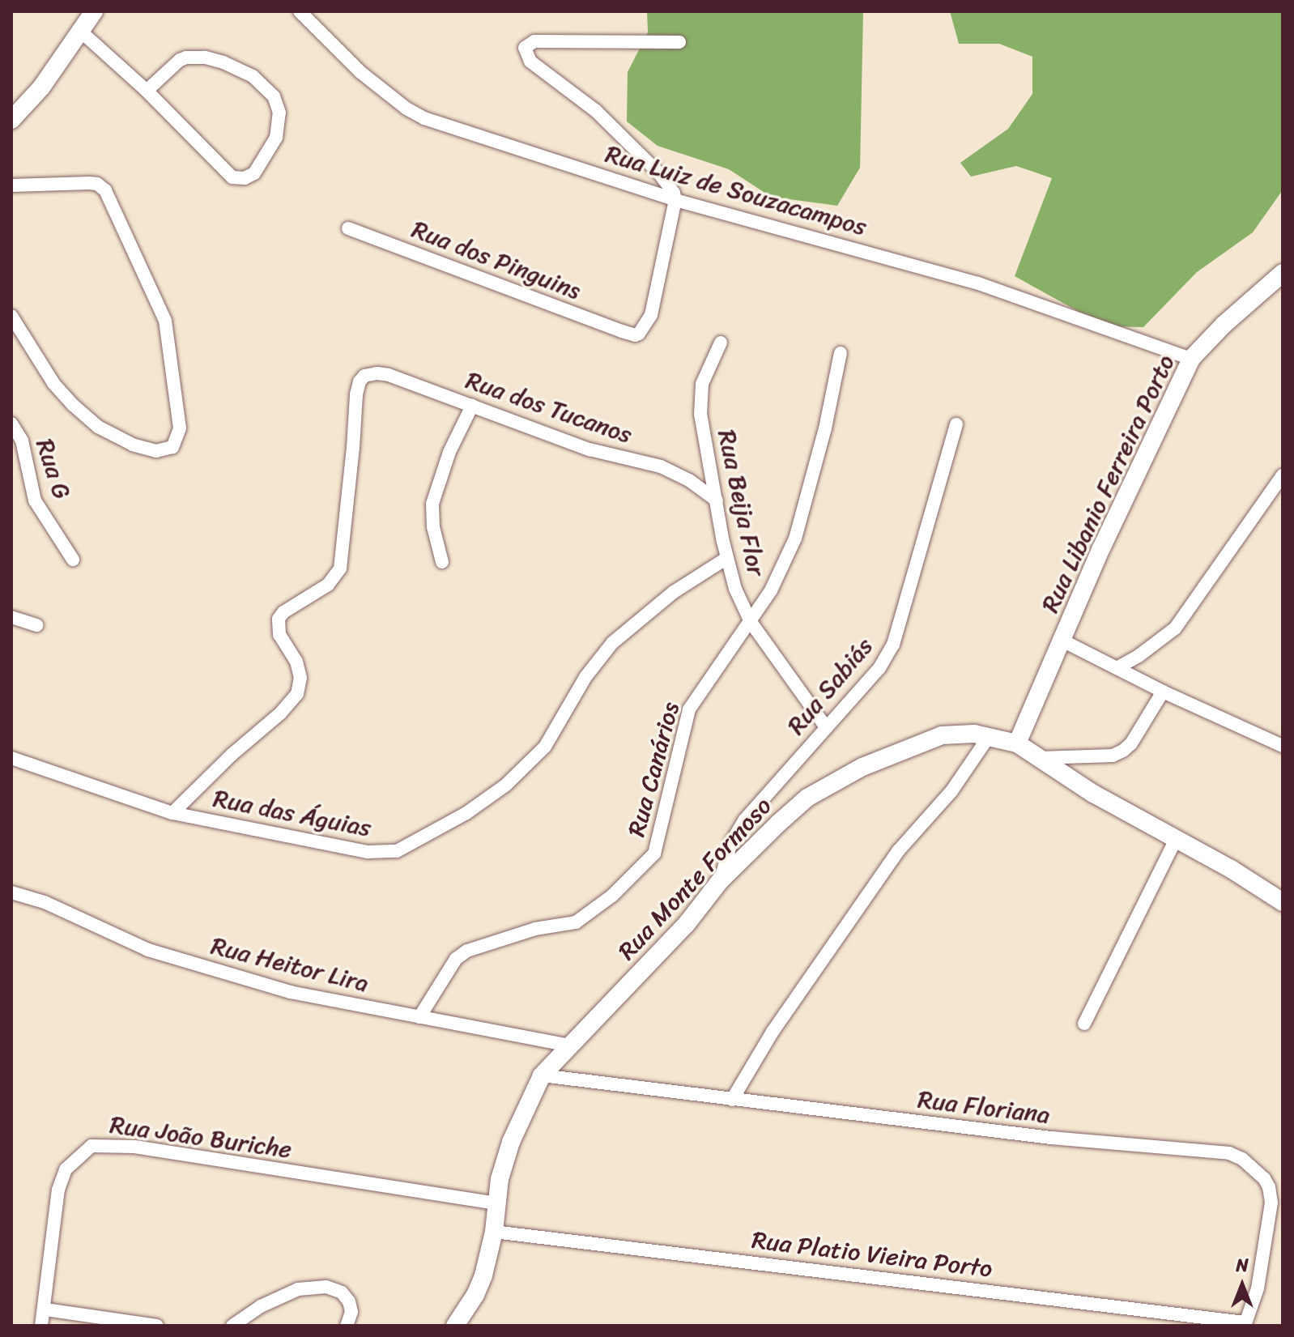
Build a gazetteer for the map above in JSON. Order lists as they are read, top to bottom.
{
  "streets": {
    "street": [
      "Rua Luiz de Souzacampos",
      "Rua dos Pinguins",
      "Rua dos Tucanos",
      "Rua G",
      "Rua Libanio Ferreira Porto",
      "Rua Beija Flor",
      "Rua Sabiás",
      "Rua Canários",
      "Rua das Águias",
      "Rua Monte Formoso",
      "Rua Heitor Lira",
      "Rua Floriana",
      "Rua João Buriche",
      "Rua Platio Vieira Porto"
    ]
  },
  "crossings": [
    ["Rua Luiz de Souzacampos", "Rua dos Pinguins"],
    ["Rua Luiz de Souzacampos", "Rua Libanio Ferreira Porto"],
    ["Rua dos Tucanos", "Rua Beija Flor"],
    ["Rua dos Tucanos", "Rua das Águias"],
    ["Rua Libanio Ferreira Porto", "Rua Monte Formoso"],
    ["Rua Beija Flor", "Rua Sabiás"],
    ["Rua Beija Flor", "Rua Canários"],
    ["Rua Beija Flor", "Rua das Águias"],
    ["Rua Sabiás", "Rua Monte Formoso"],
    ["Rua Canários", "Rua Heitor Lira"],
    ["Rua Monte Formoso", "Rua Heitor Lira"],
    ["Rua Monte Formoso", "Rua Floriana"],
    ["Rua Monte Formoso", "Rua João Buriche"],
    ["Rua Monte Formoso", "Rua Platio Vieira Porto"],
    ["Rua Floriana", "Rua Platio Vieira Porto"]
  ],
  "north": "top"
}
